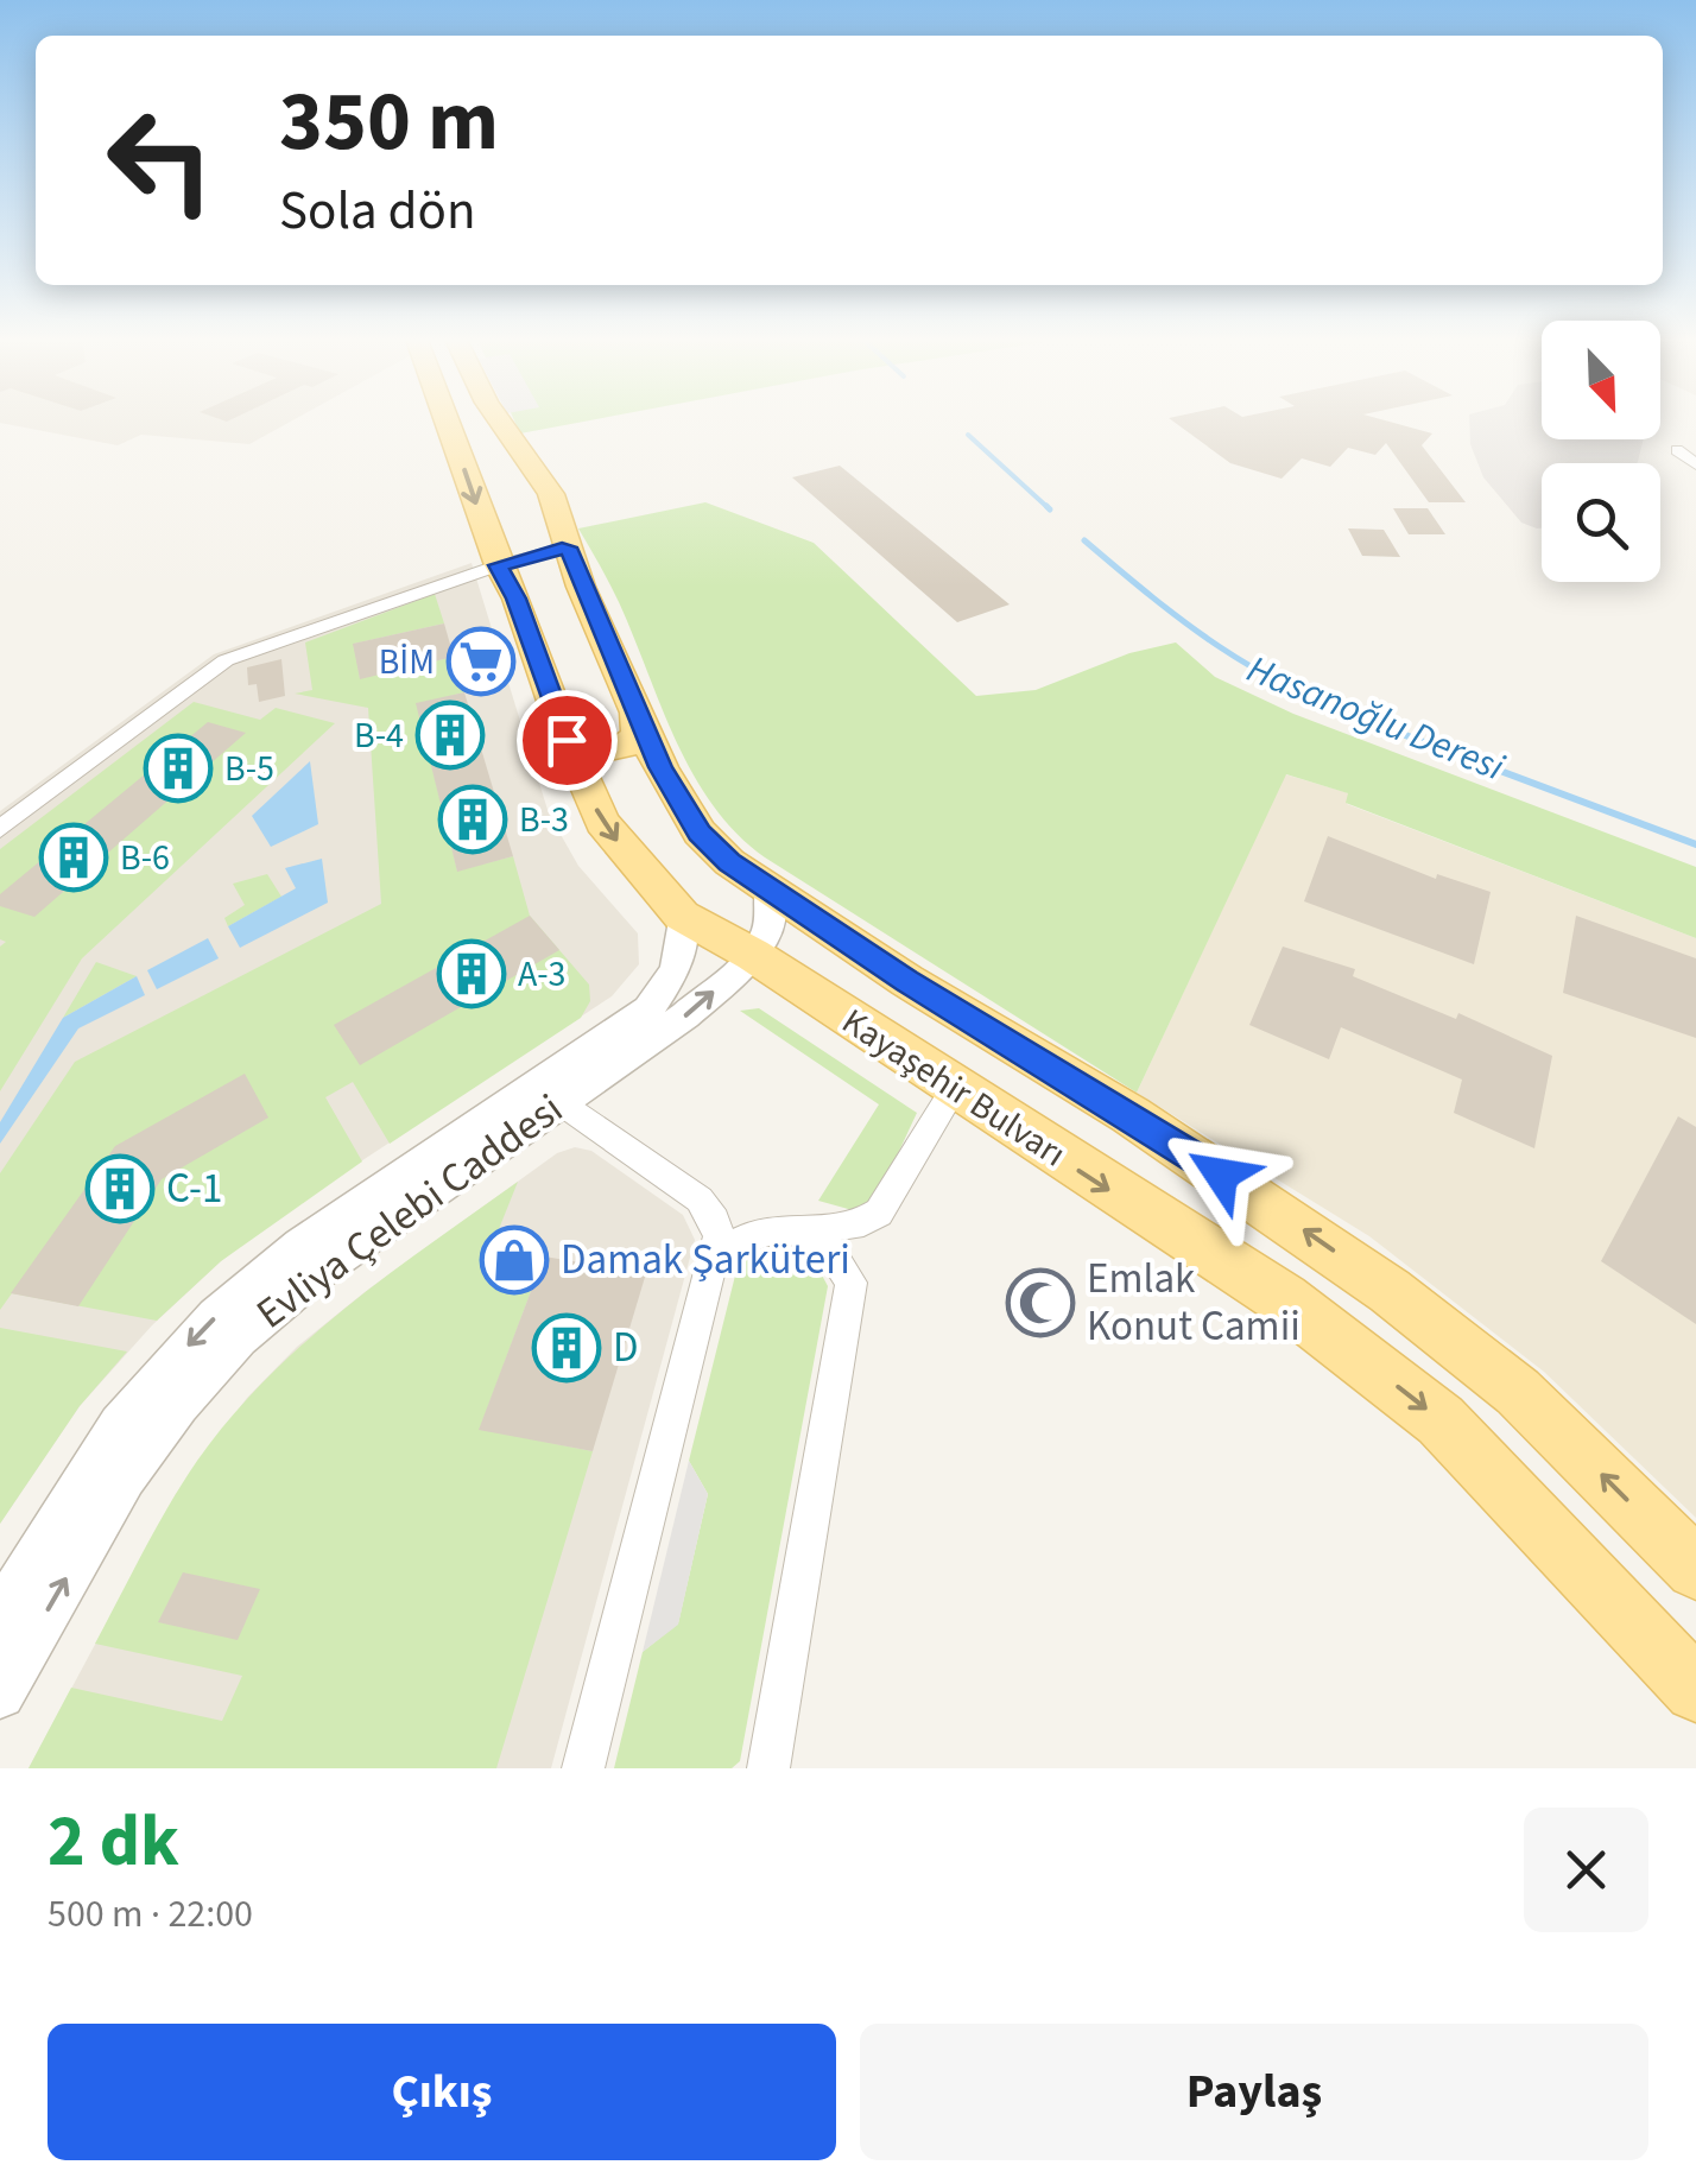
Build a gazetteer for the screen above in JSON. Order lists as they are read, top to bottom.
{
  "streets": {
    "main road": ["Kayaşehir Bulvarı"],
    "street": ["Evliya Çelebi Caddesi"]
  },
  "crossings": [
    ["Kayaşehir Bulvarı", "Evliya Çelebi Caddesi"]
  ],
  "water": ["Hasanoğlu Deresi"],
  "places": {
    "supermarket": ["BİM"],
    "building": [
      "B-4",
      "B-5",
      "B-3",
      "B-6",
      "A-3",
      "C-1",
      "D"
    ],
    "shop": ["Damak Şarküteri"],
    "mosque": ["Emlak Konut Camii"]
  },
  "north": "bottom right",
  "page": {
    "turn": ["350 m", "Sola dön"],
    "heading": ["2 dk", "500 m · 22:00"],
    "buttons": ["Çıkış", "Paylaş"]
  }
}
